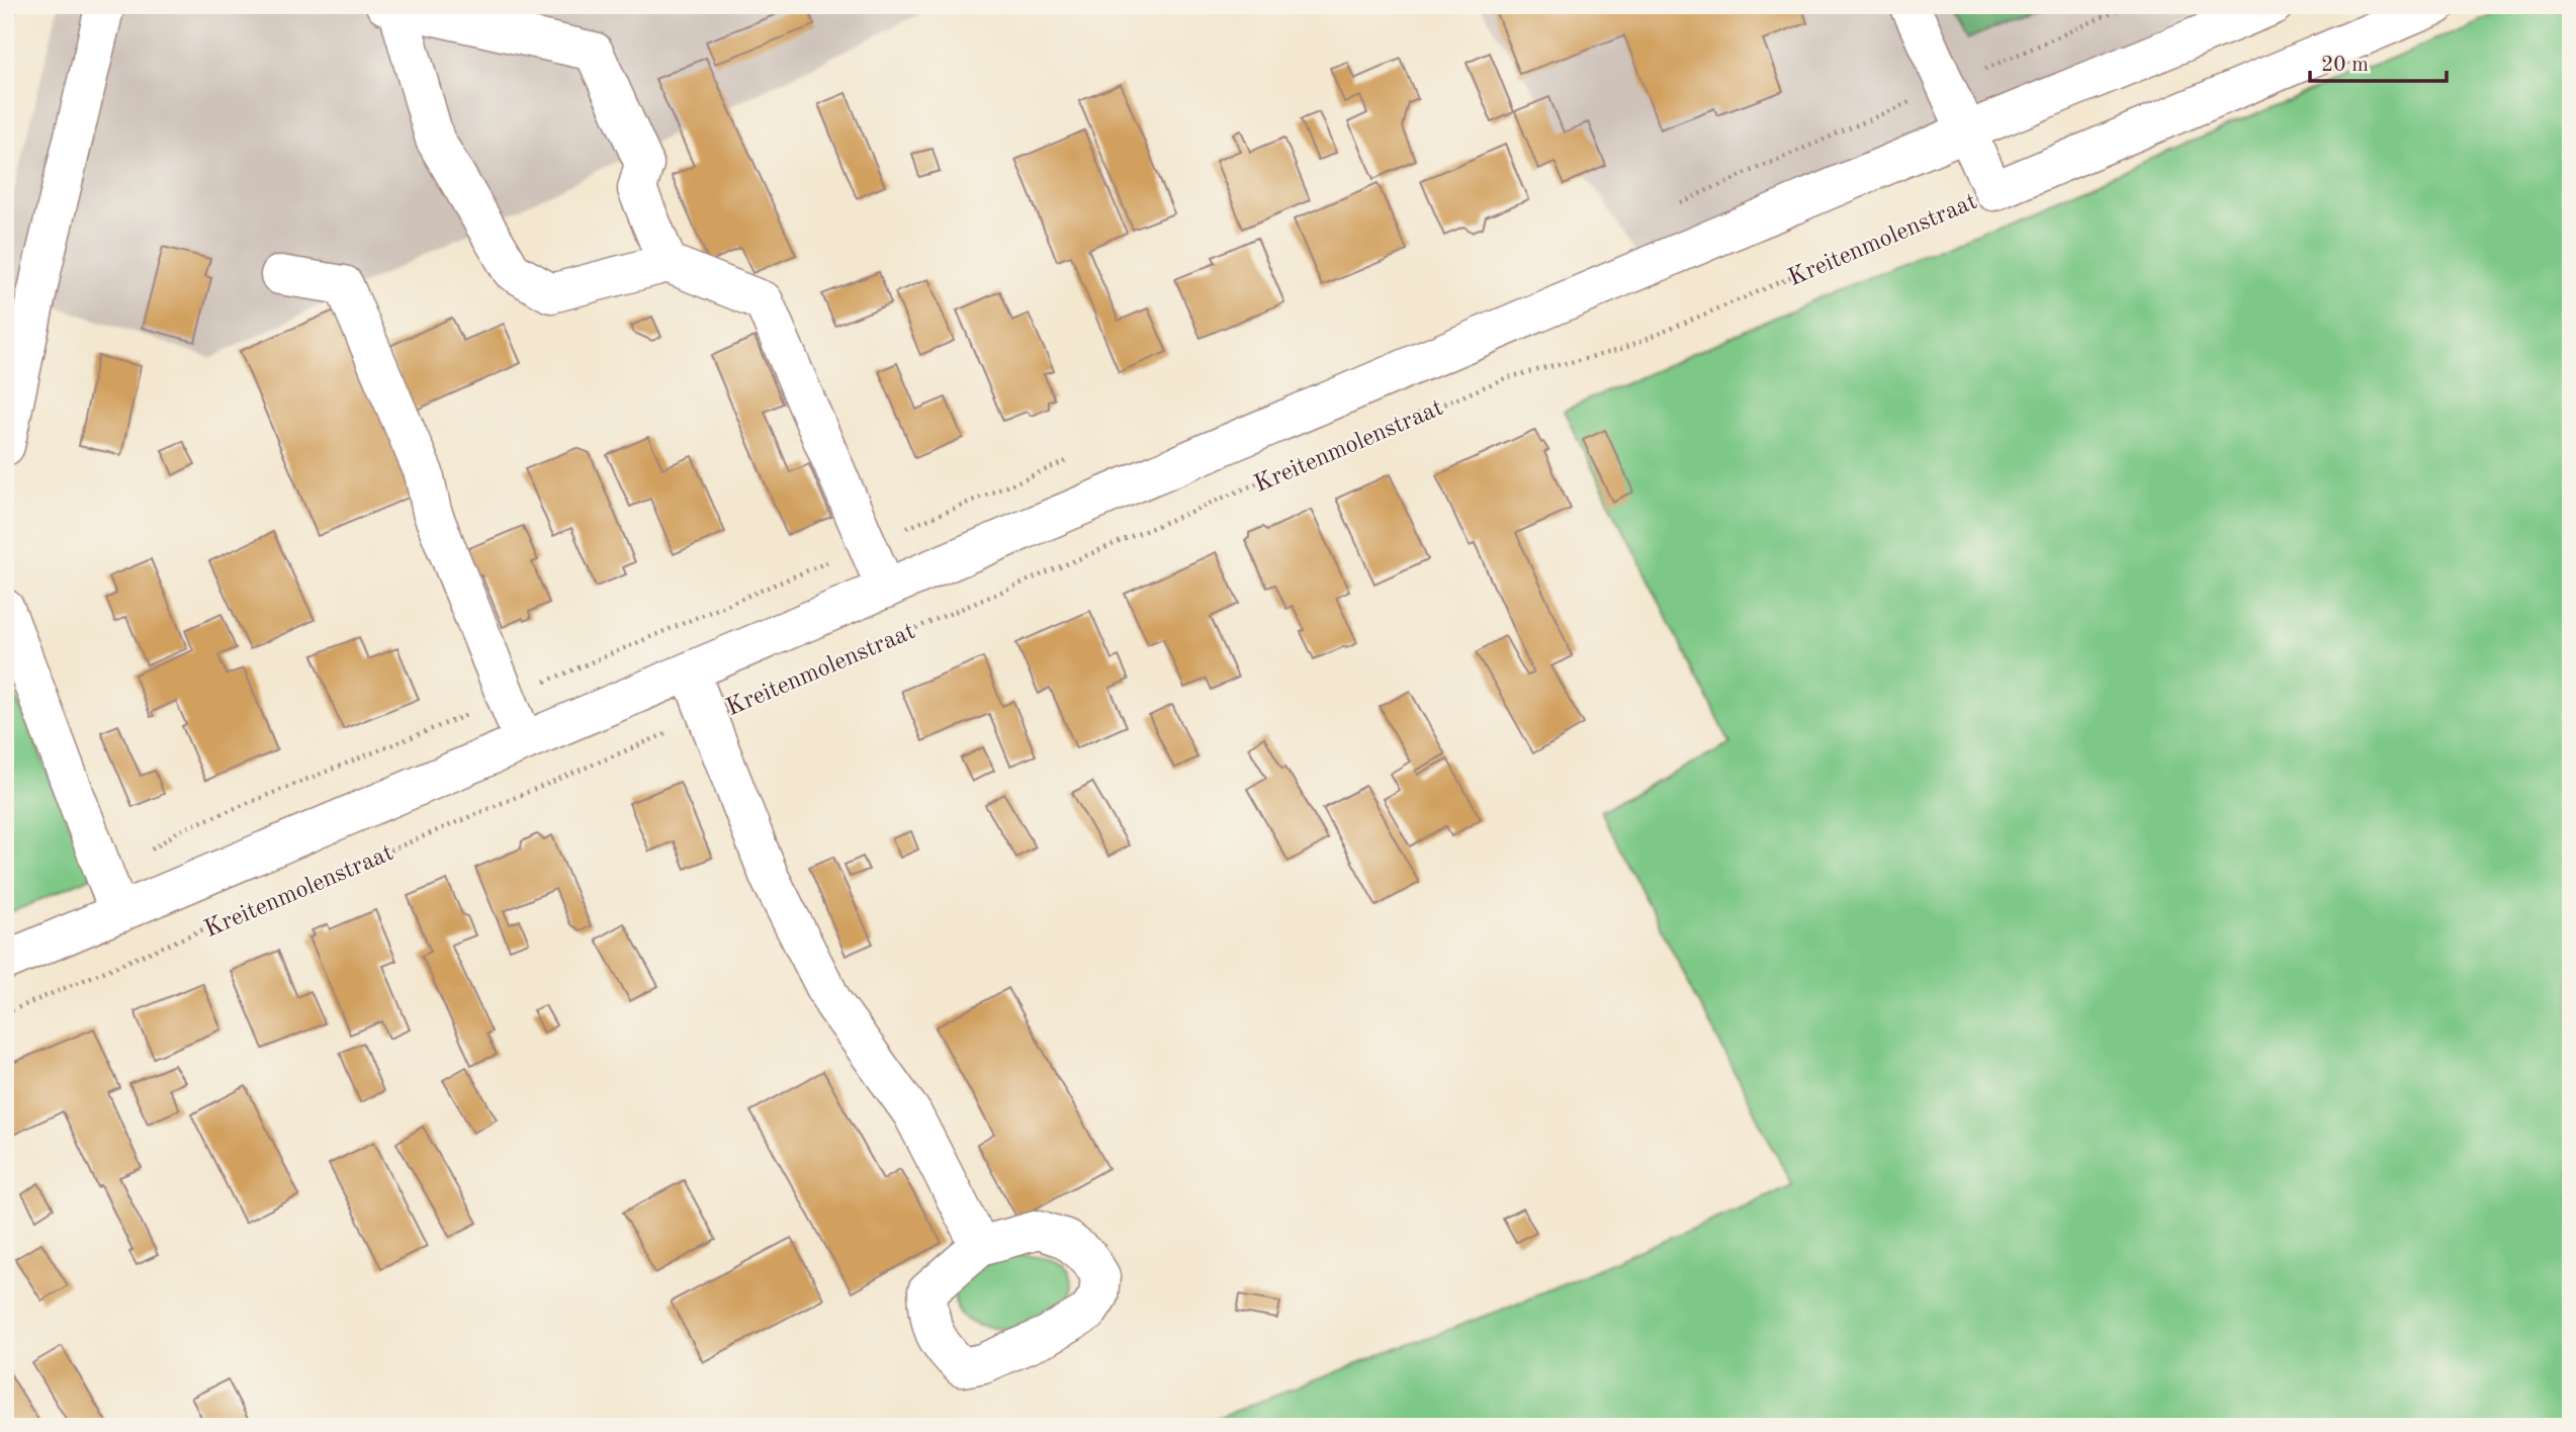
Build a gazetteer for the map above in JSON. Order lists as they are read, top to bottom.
{
  "streets": {
    "street": ["Kreitenmolenstraat"]
  },
  "scale_bar": "20 m"
}
